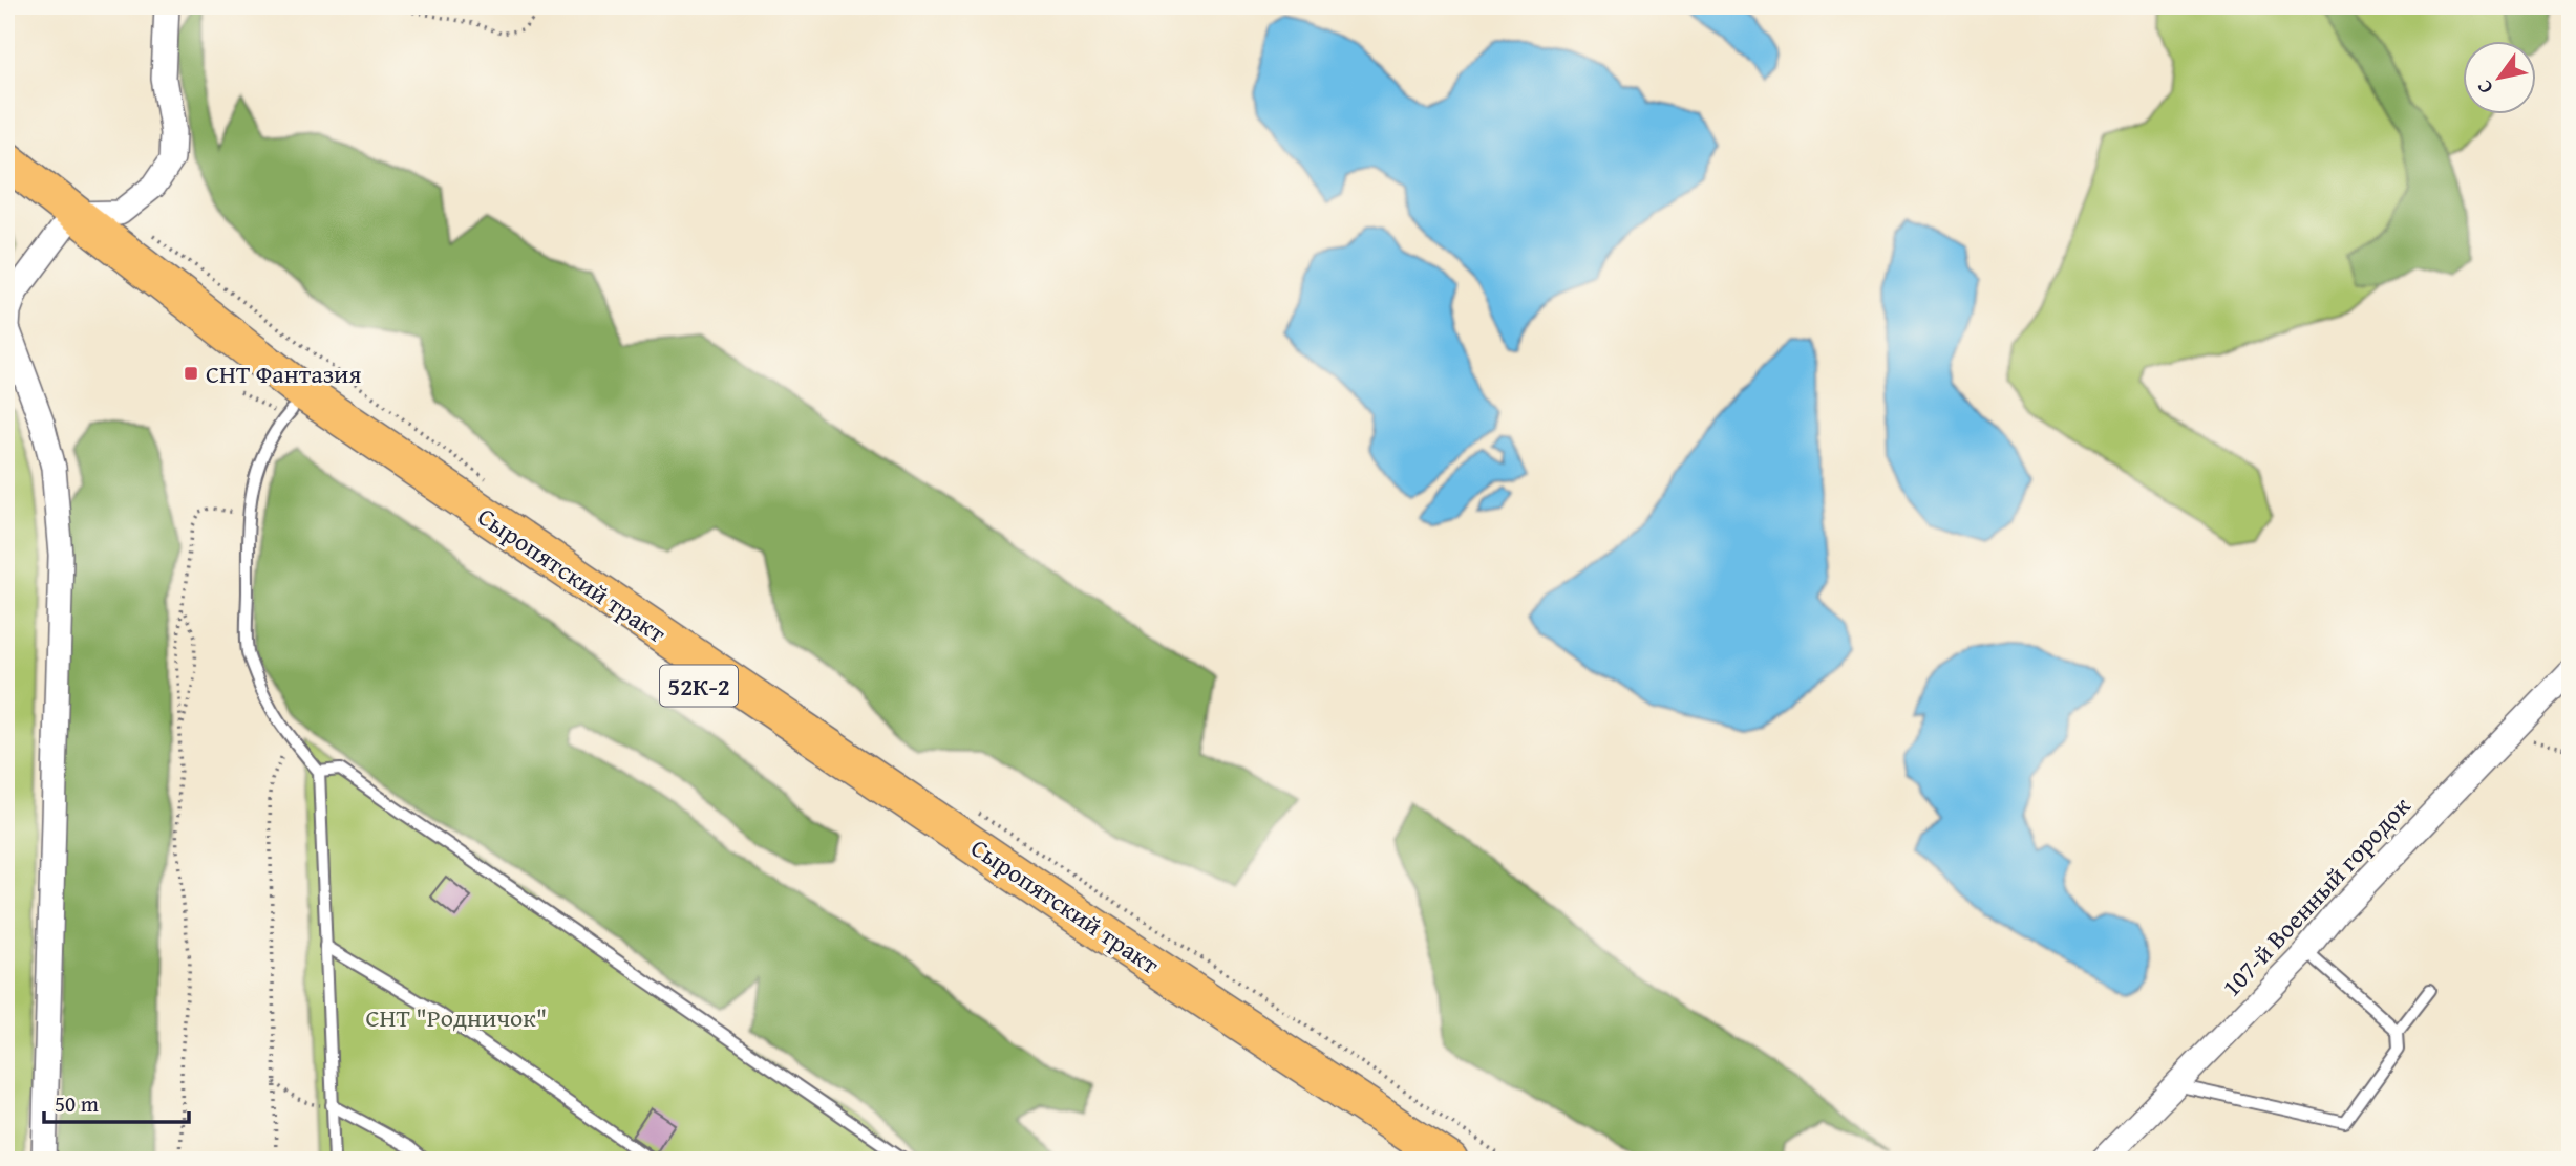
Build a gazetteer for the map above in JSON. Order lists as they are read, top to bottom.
{
  "streets": {
    "main road": ["Сыропятский тракт", "52К-2"],
    "street": ["107-й Военный городок"]
  },
  "parks": ["СНТ \"Родничок\""],
  "places": {
    "transit": ["СНТ Фантазия"]
  },
  "scale_bar": "50 m",
  "north": "bottom left"
}
